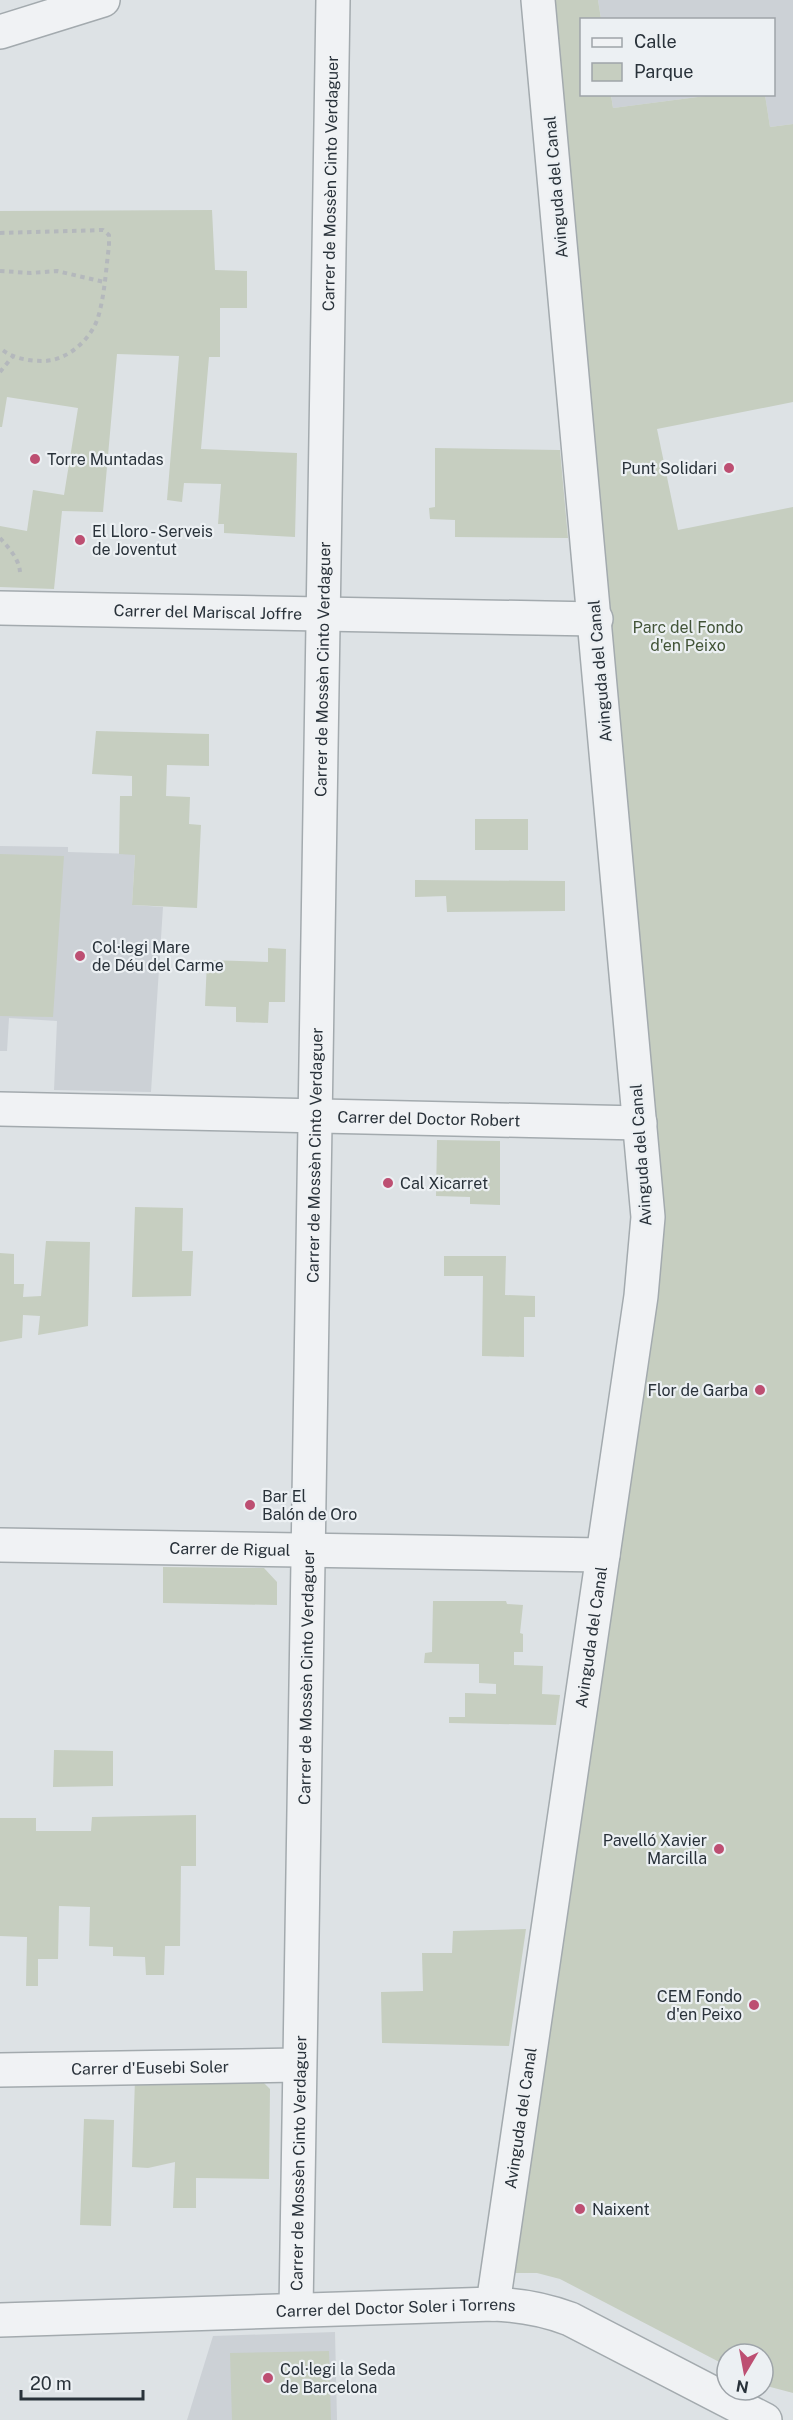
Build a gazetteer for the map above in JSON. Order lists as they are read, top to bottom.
{
  "streets": {
    "street": [
      "Carrer de Mossèn Cinto Verdaguer",
      "Avinguda del Canal",
      "Carrer del Mariscal Joffre",
      "Carrer del Doctor Robert",
      "Carrer de Rigual",
      "Carrer d'Eusebi Soler",
      "Carrer del Doctor Soler i Torrens"
    ]
  },
  "crossings": [
    ["Carrer de Mossèn Cinto Verdaguer", "Carrer del Mariscal Joffre"],
    ["Carrer de Mossèn Cinto Verdaguer", "Carrer del Doctor Robert"],
    ["Carrer de Mossèn Cinto Verdaguer", "Carrer de Rigual"],
    ["Carrer de Mossèn Cinto Verdaguer", "Carrer d'Eusebi Soler"],
    ["Carrer de Mossèn Cinto Verdaguer", "Carrer del Doctor Soler i Torrens"],
    ["Avinguda del Canal", "Carrer del Mariscal Joffre"],
    ["Avinguda del Canal", "Carrer del Doctor Robert"],
    ["Avinguda del Canal", "Carrer de Rigual"],
    ["Avinguda del Canal", "Carrer del Doctor Soler i Torrens"]
  ],
  "parks": ["Parc del Fondo d'en Peixo"],
  "places": [
    "Torre Muntadas",
    "Punt Solidari",
    "El Lloro - Serveis de Joventut",
    "Col·legi Mare de Déu del Carme",
    "Cal Xicarret",
    "Flor de Garba",
    "Bar El Balón de Oro",
    "Pavelló Xavier Marcilla",
    "CEM Fondo d'en Peixo",
    "Naixent",
    "Col·legi la Seda de Barcelona"
  ],
  "legend": ["Calle", "Parque"],
  "scale_bar": "20 m",
  "north": "bottom"
}
